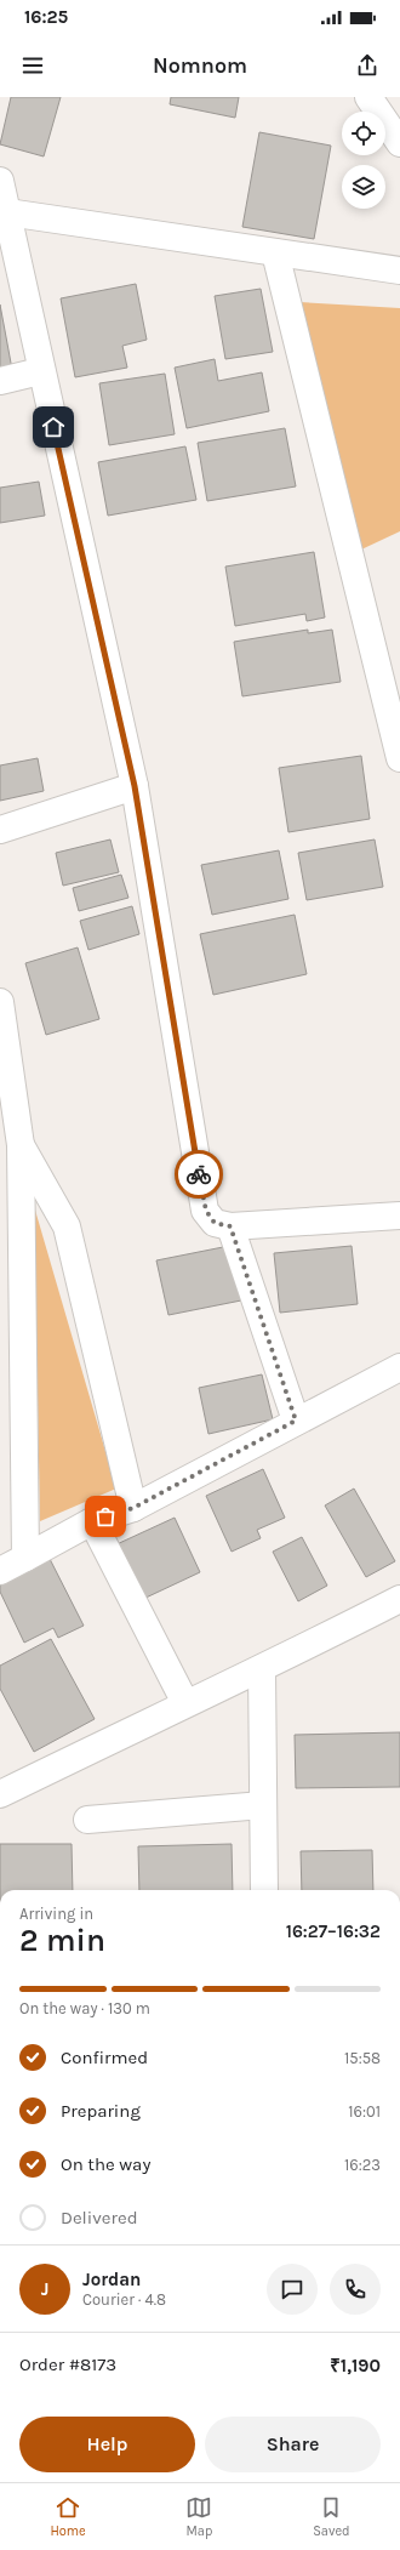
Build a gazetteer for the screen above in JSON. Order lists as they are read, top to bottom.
{
  "page": {
    "status": "16:25",
    "header": "Nomnom",
    "heading": ["2 min", "Arriving in", "16:27–16:32"],
    "panel": [
      "Jordan",
      "Courier · 4.8",
      "Order #8173",
      "₹1,190"
    ],
    "bar": "On the way · 130 m",
    "list": [
      ["Confirmed", "15:58"],
      ["Preparing", "16:01"],
      ["On the way", "16:23"],
      "Delivered"
    ],
    "round": "J",
    "buttons": ["Help", "Share"],
    "tabs": ["Home", "Map", "Saved"]
  }
}
